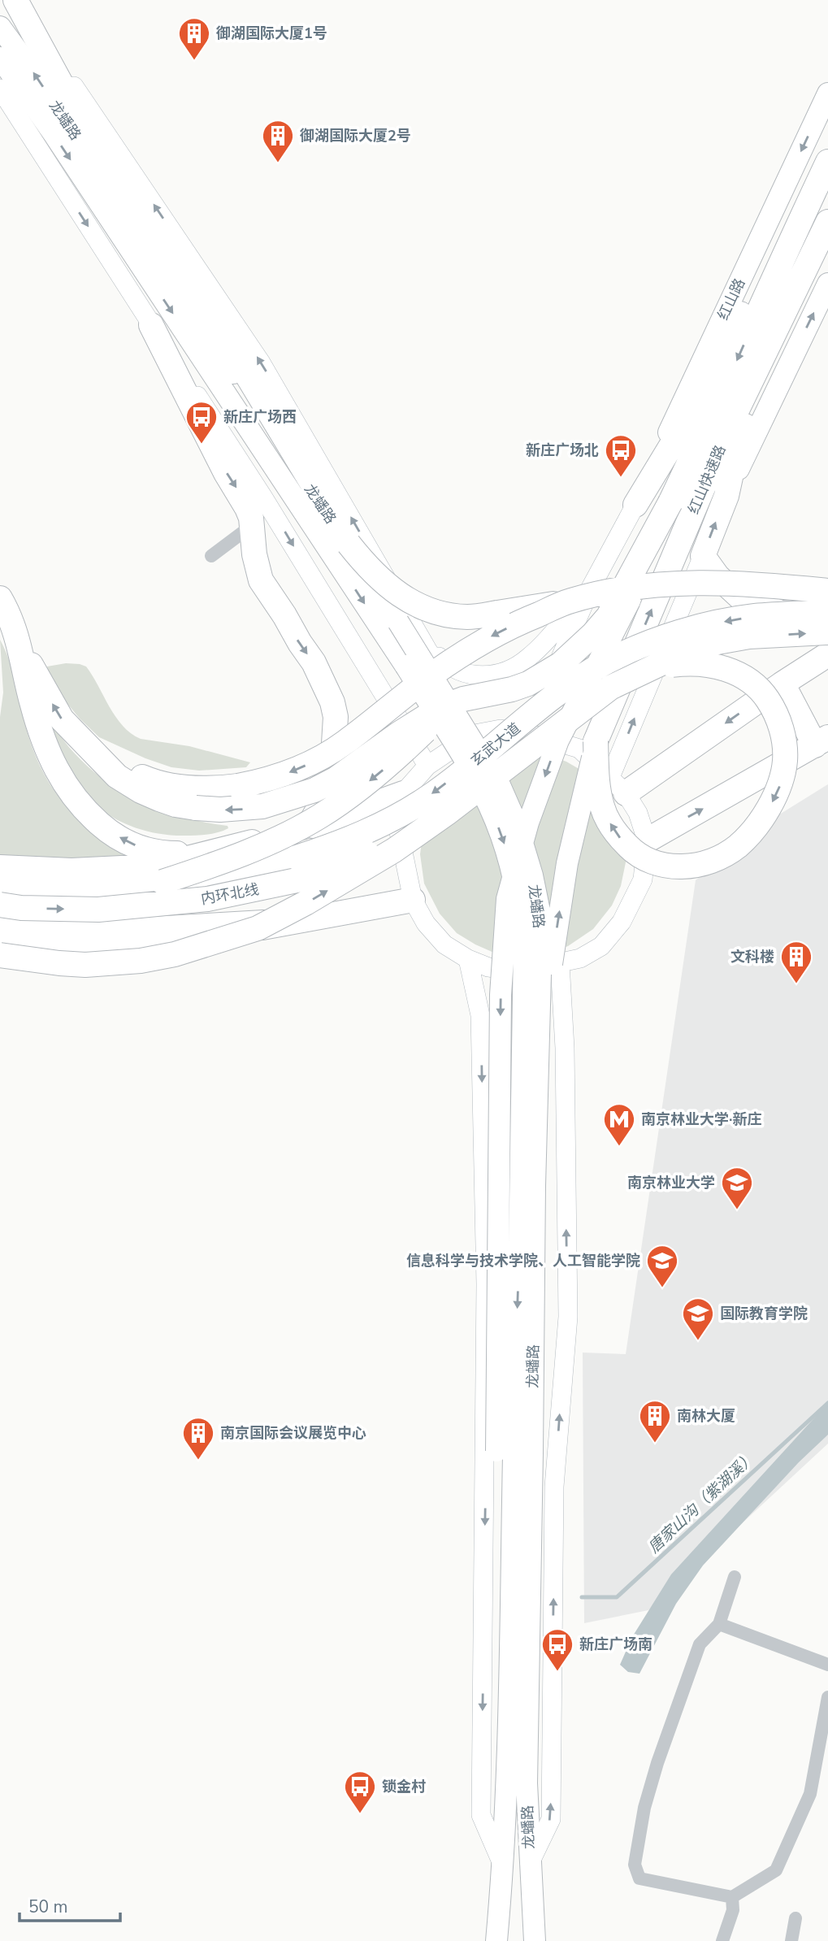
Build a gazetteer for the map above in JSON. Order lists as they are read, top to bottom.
{
  "streets": {
    "highway": ["红山快速路", "玄武大道", "内环北线"],
    "main road": ["龙蟠路", "红山路"]
  },
  "crossings": [
    ["玄武大道", "内环北线"]
  ],
  "water": ["唐家山沟（紫湖溪）"],
  "places": {
    "building": [
      "御湖国际大厦1号",
      "御湖国际大厦2号",
      "文科楼",
      "南林大厦",
      "南京国际会议展览中心"
    ],
    "bus stop": [
      "新庄广场西",
      "新庄广场北",
      "新庄广场南",
      "锁金村"
    ],
    "metro station": ["南京林业大学·新庄"],
    "school or university": ["南京林业大学", "信息科学与技术学院、人工智能学院", "国际教育学院"]
  },
  "scale_bar": "50 m"
}
